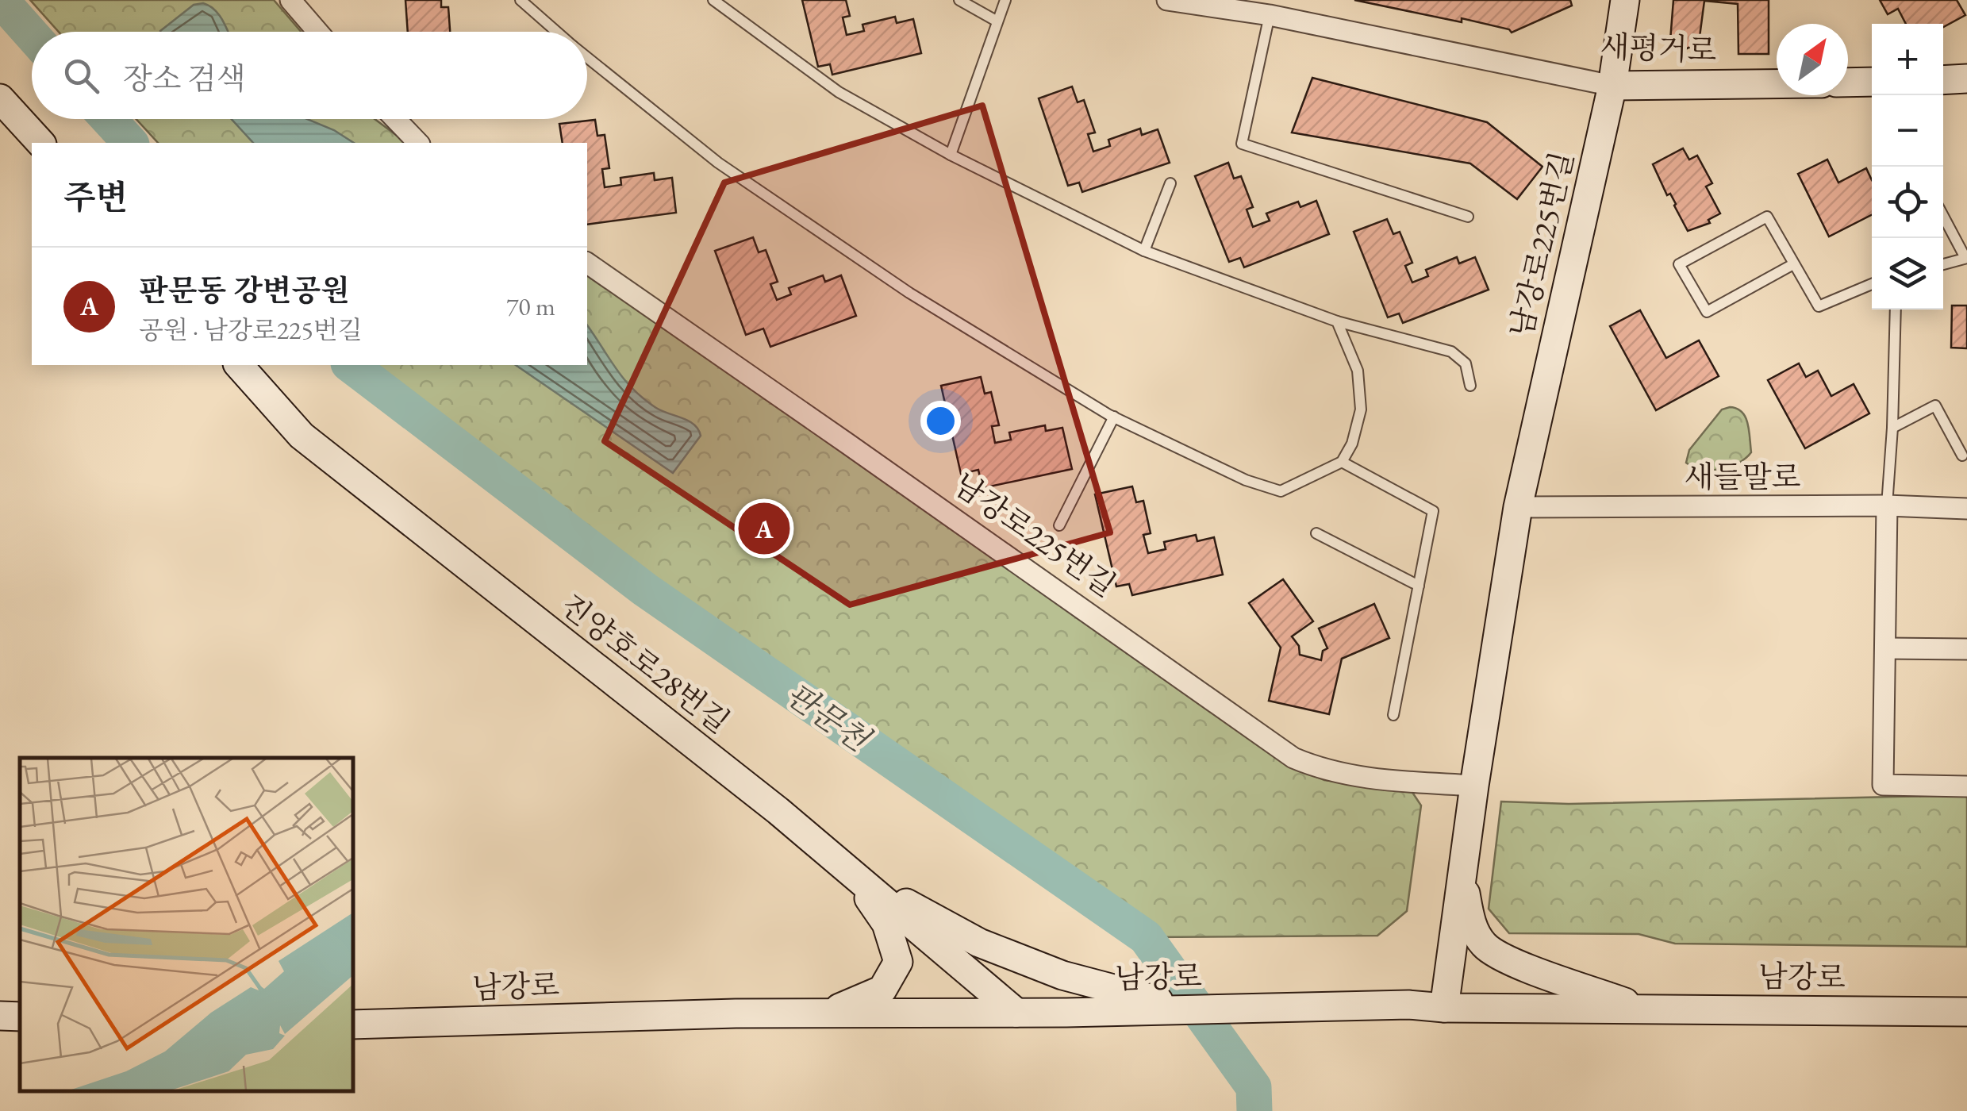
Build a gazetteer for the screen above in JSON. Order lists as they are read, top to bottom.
{
  "streets": {
    "street": [
      "새평거로",
      "남강로225번길",
      "새들말로",
      "진양호로28번길",
      "남강로"
    ]
  },
  "crossings": [
    ["새평거로", "남강로225번길"],
    ["남강로225번길", "새들말로"],
    ["남강로225번길", "남강로"],
    ["진양호로28번길", "남강로"]
  ],
  "water": ["판문천"],
  "north": "top right",
  "page": {
    "map_buttons": ["+", "−"],
    "search": "장소 검색",
    "heading": "주변",
    "list": [
      {
        "mark": "A",
        "name": "판문동 강변공원",
        "note": "공원 · 남강로225번길",
        "value": "70 m"
      }
    ],
    "pins": "A"
  }
}
